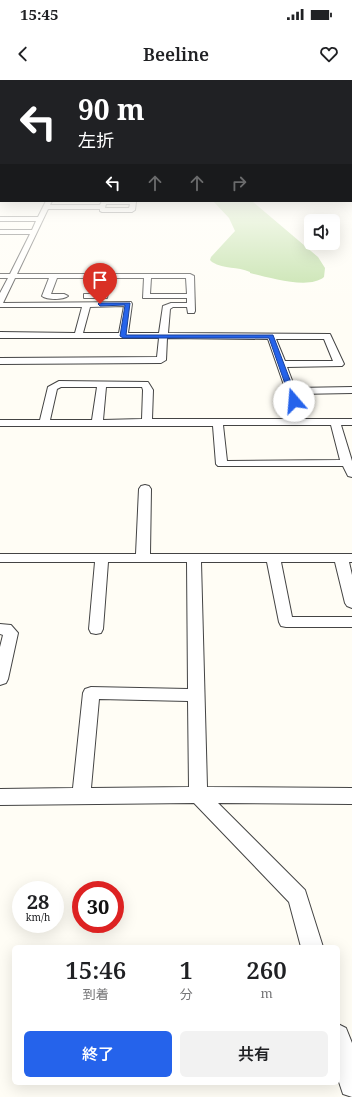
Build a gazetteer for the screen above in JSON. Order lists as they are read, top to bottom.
{
  "page": {
    "status": "15:45",
    "header": "Beeline",
    "turn": ["90 m", "左折"],
    "speed": "28 km/h",
    "limit": "30",
    "eta": [
      "15:46",
      "到着",
      "1",
      "分",
      "260",
      "m"
    ],
    "buttons": ["終了", "共有"]
  }
}
